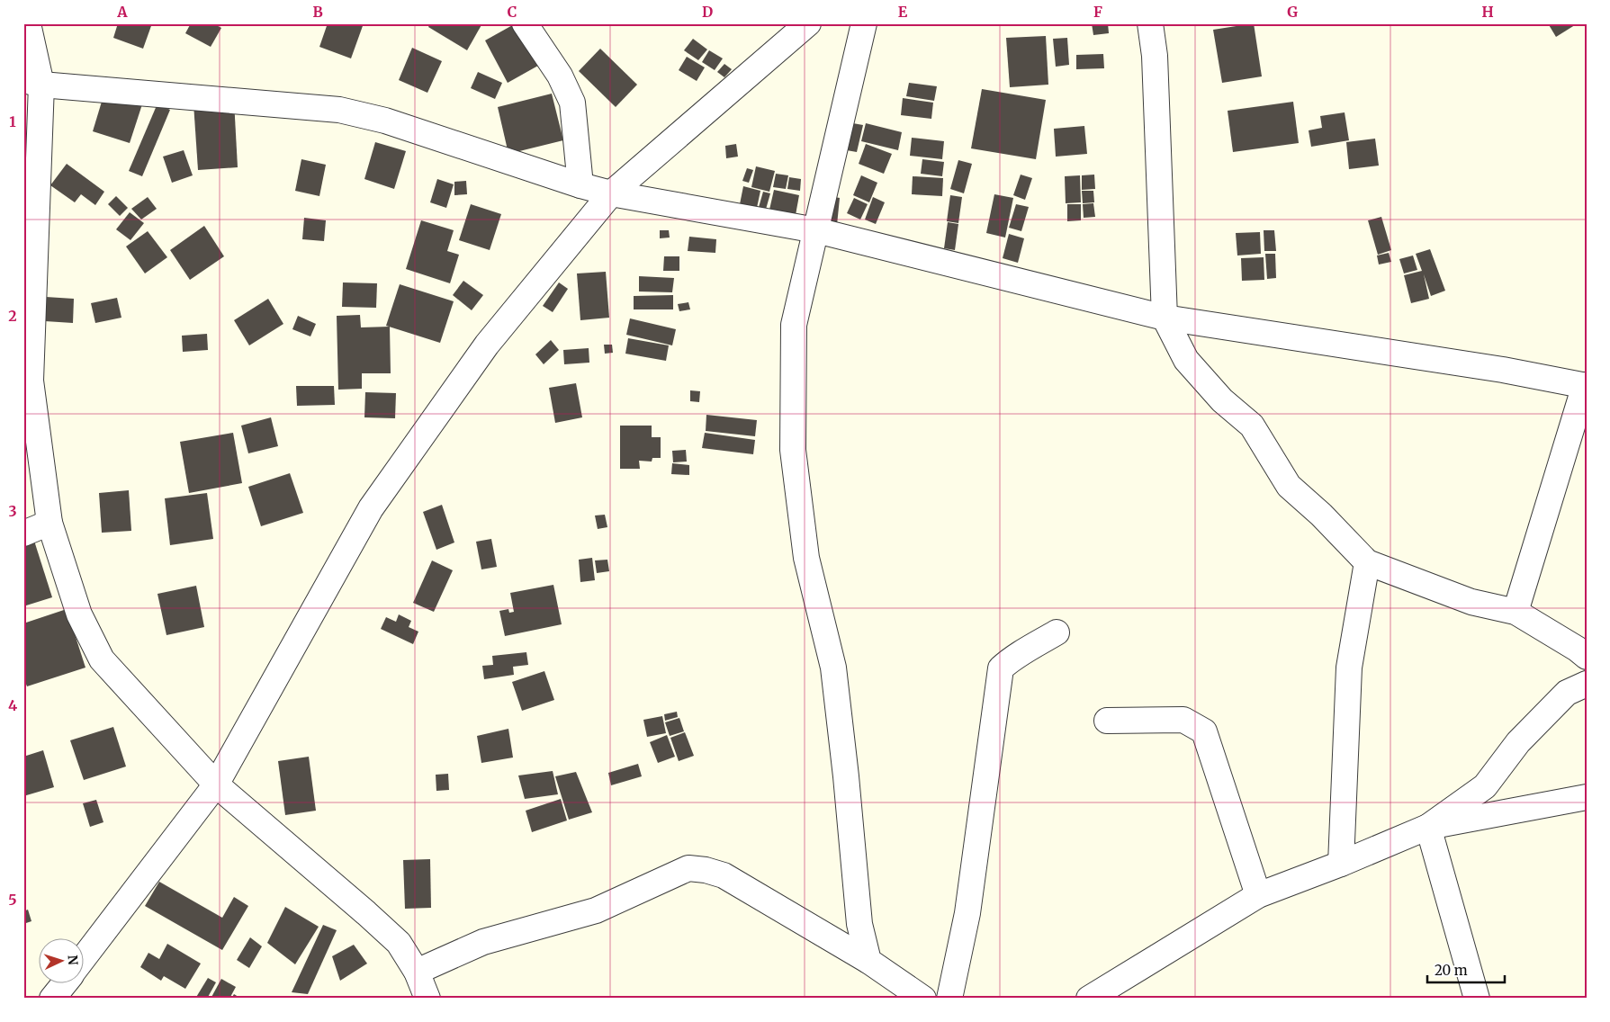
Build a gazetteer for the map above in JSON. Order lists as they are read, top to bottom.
{
  "scale_bar": "20 m",
  "north": "right",
  "grid": {
    "columns": [
      "A",
      "B",
      "C",
      "D",
      "E",
      "F",
      "G",
      "H"
    ],
    "rows": [
      "1",
      "2",
      "3",
      "4",
      "5"
    ]
  }
}
